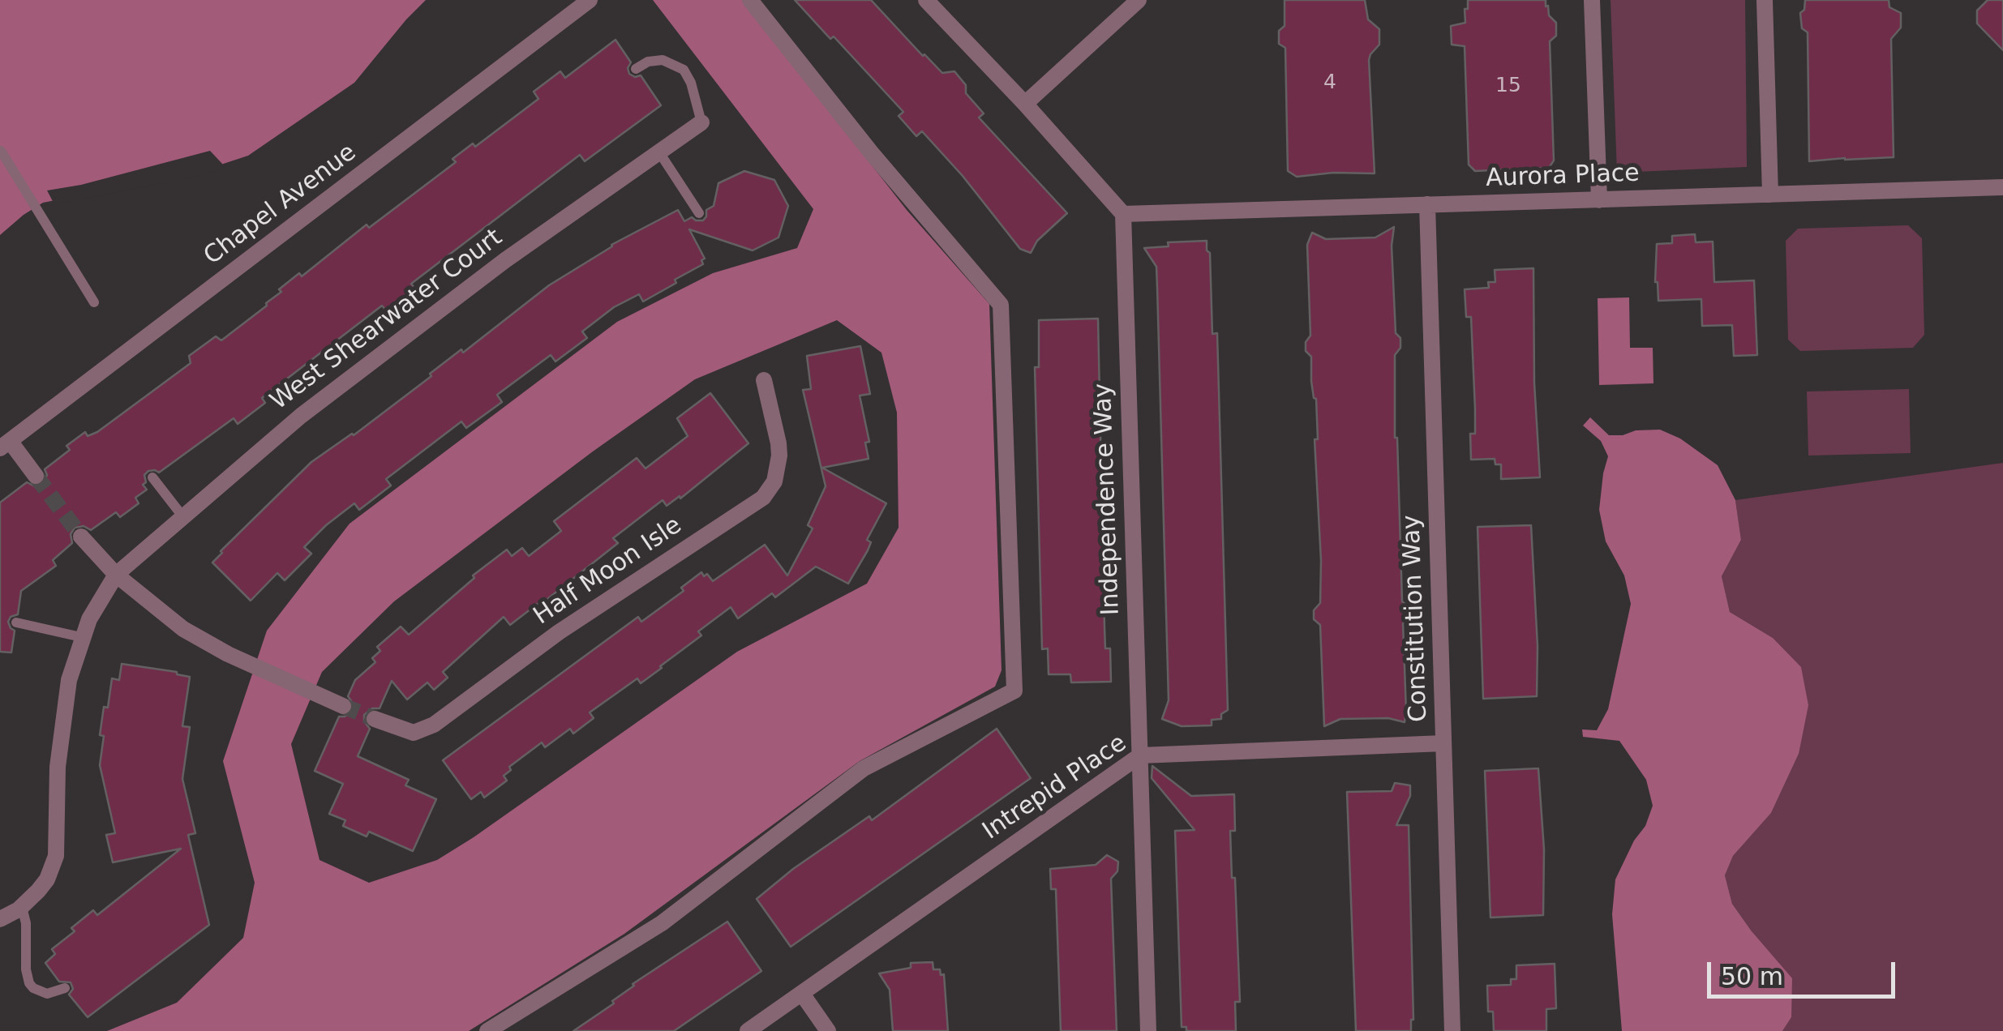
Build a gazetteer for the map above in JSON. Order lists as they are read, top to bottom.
{
  "streets": {
    "street": [
      "Aurora Place",
      "Chapel Avenue",
      "West Shearwater Court",
      "Independence Way",
      "Half Moon Isle",
      "Constitution Way",
      "Intrepid Place"
    ]
  },
  "crossings": [
    ["Aurora Place", "Independence Way"],
    ["Aurora Place", "Constitution Way"],
    ["Independence Way", "Intrepid Place"],
    ["Constitution Way", "Intrepid Place"]
  ],
  "house_numbers": ["4", "15"],
  "scale_bar": "50 m"
}
